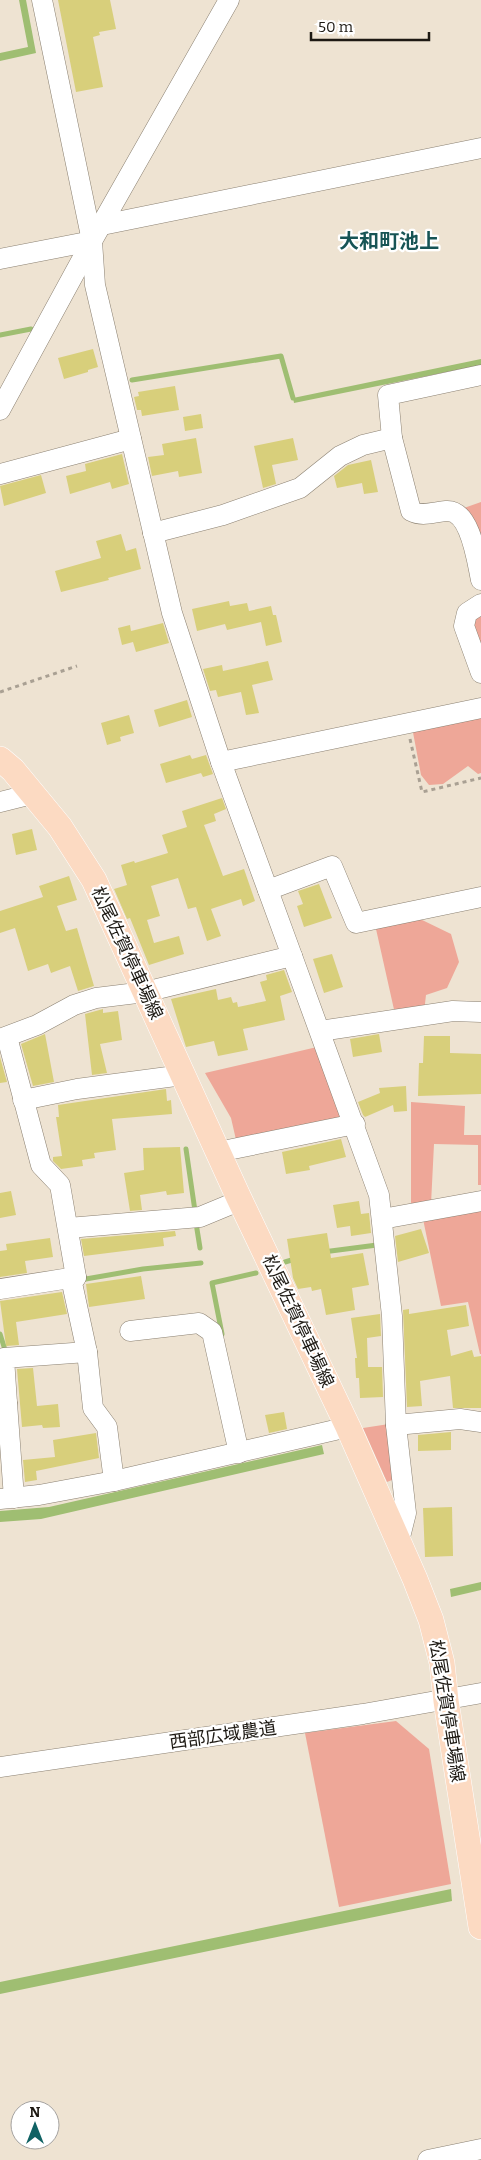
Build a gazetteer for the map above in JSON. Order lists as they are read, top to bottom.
{
  "streets": {
    "main road": ["松尾佐賀停車場線"],
    "street": ["西部広域農道"]
  },
  "crossings": [
    ["松尾佐賀停車場線", "西部広域農道"]
  ],
  "districts": ["大和町池上"],
  "scale_bar": "50 m",
  "north": "top"
}
